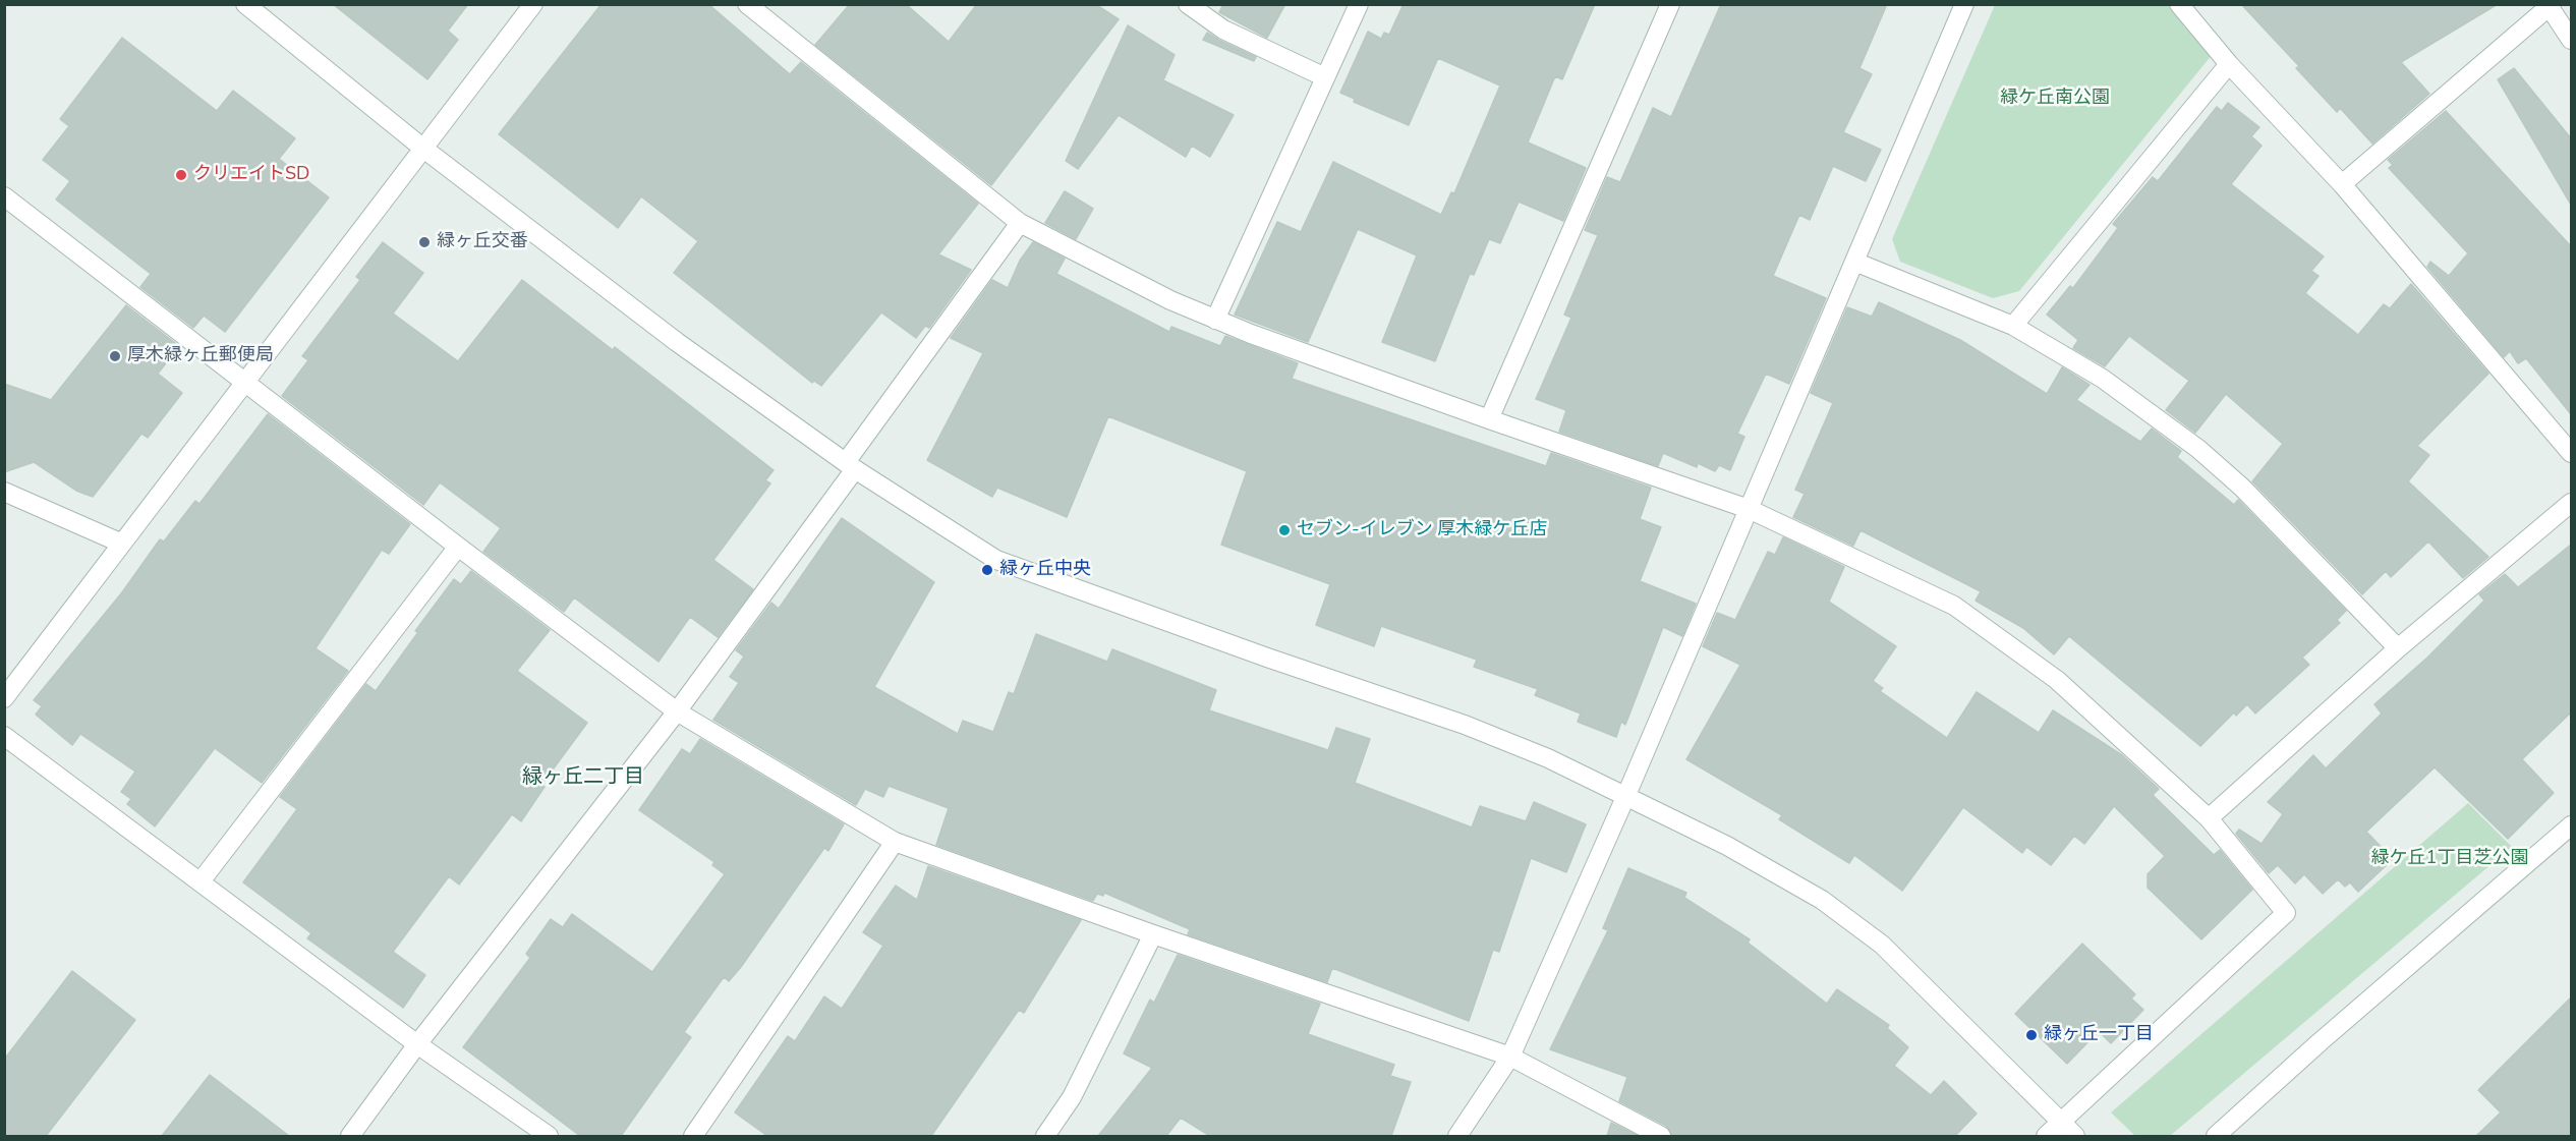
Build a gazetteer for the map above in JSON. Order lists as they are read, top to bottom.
{
  "districts": ["緑ヶ丘二丁目"],
  "parks": ["緑ケ丘南公園", "緑ケ丘1丁目芝公園"],
  "places": [
    "クリエイトSD",
    "緑ヶ丘交番",
    "厚木緑ヶ丘郵便局",
    "セブン-イレブン 厚木緑ケ丘店",
    "緑ヶ丘中央",
    "緑ヶ丘一丁目"
  ]
}
